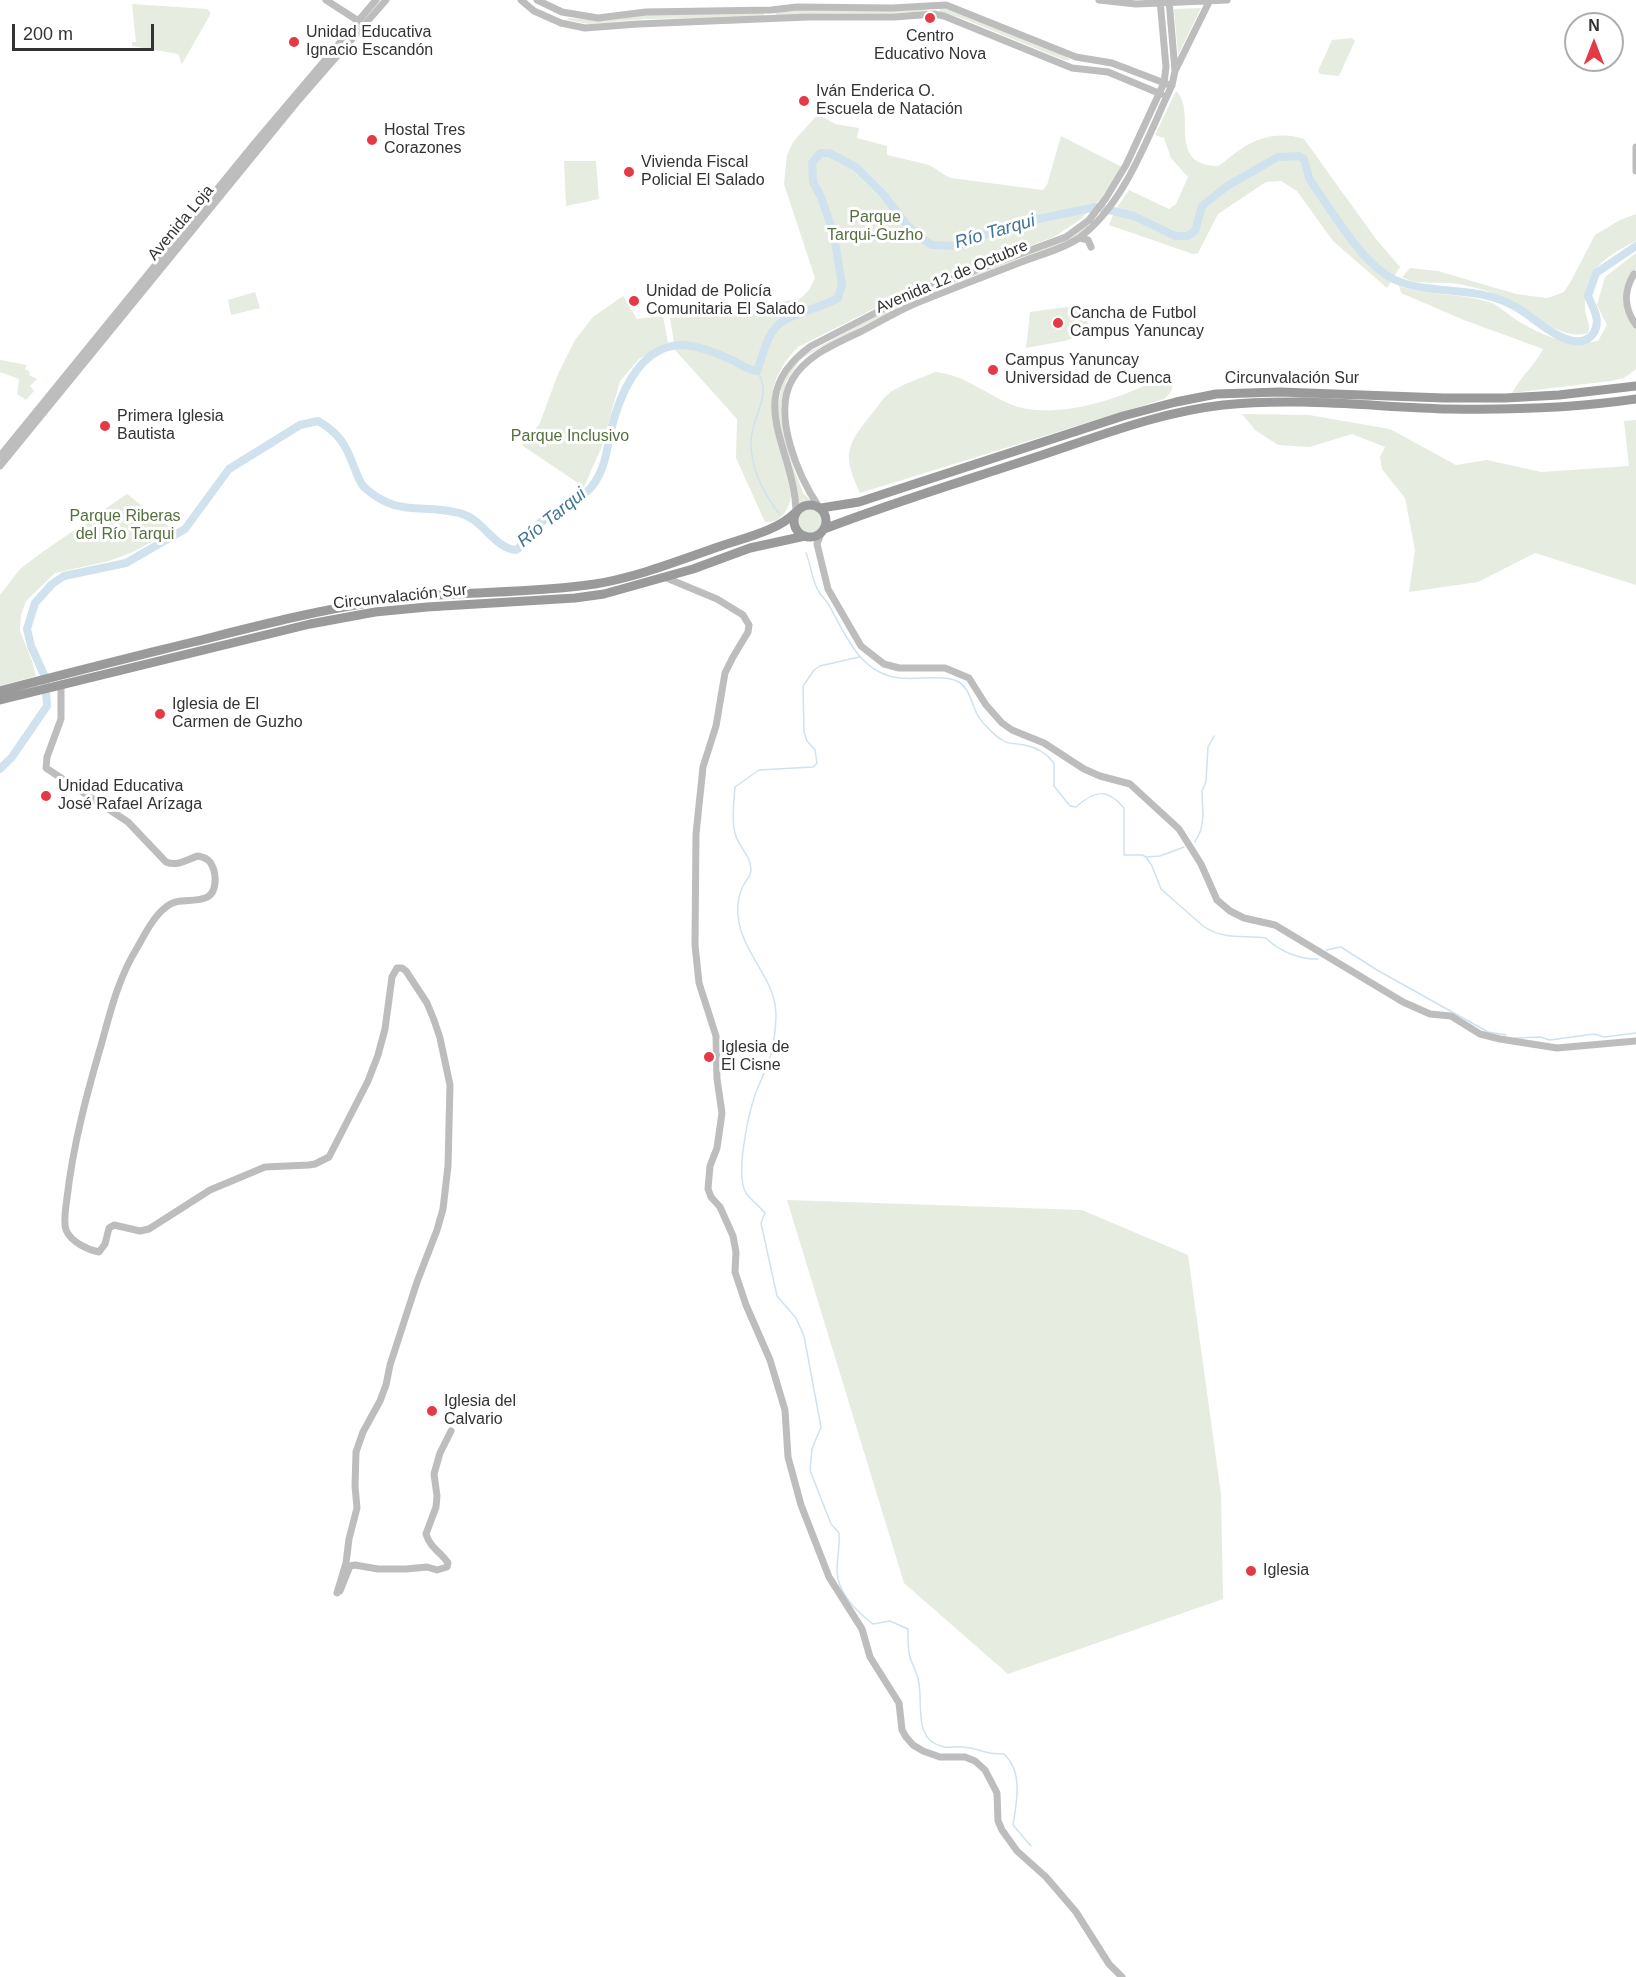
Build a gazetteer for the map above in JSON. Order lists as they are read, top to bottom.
{
  "streets": {
    "highway": ["Circunvalación Sur"],
    "main road": ["Avenida Loja", "Avenida 12 de Octubre"]
  },
  "crossings": [
    ["Avenida 12 de Octubre", "Circunvalación Sur"]
  ],
  "water": ["Río Tarqui"],
  "parks": ["Parque Tarqui-Guzho", "Parque Inclusivo", "Parque Riberas del Río Tarqui"],
  "places": [
    "Centro Educativo Nova",
    "Unidad Educativa Ignacio Escandón",
    "Iván Enderica O. Escuela de Natación",
    "Hostal Tres Corazones",
    "Vivienda Fiscal Policial El Salado",
    "Unidad de Policía Comunitaria El Salado",
    "Cancha de Futbol Campus Yanuncay",
    "Campus Yanuncay Universidad de Cuenca",
    "Primera Iglesia Bautista",
    "Iglesia de El Carmen de Guzho",
    "Unidad Educativa José Rafael Arízaga",
    "Iglesia de El Cisne",
    "Iglesia del Calvario",
    "Iglesia"
  ],
  "scale_bar": "200 m",
  "north": "top"
}
